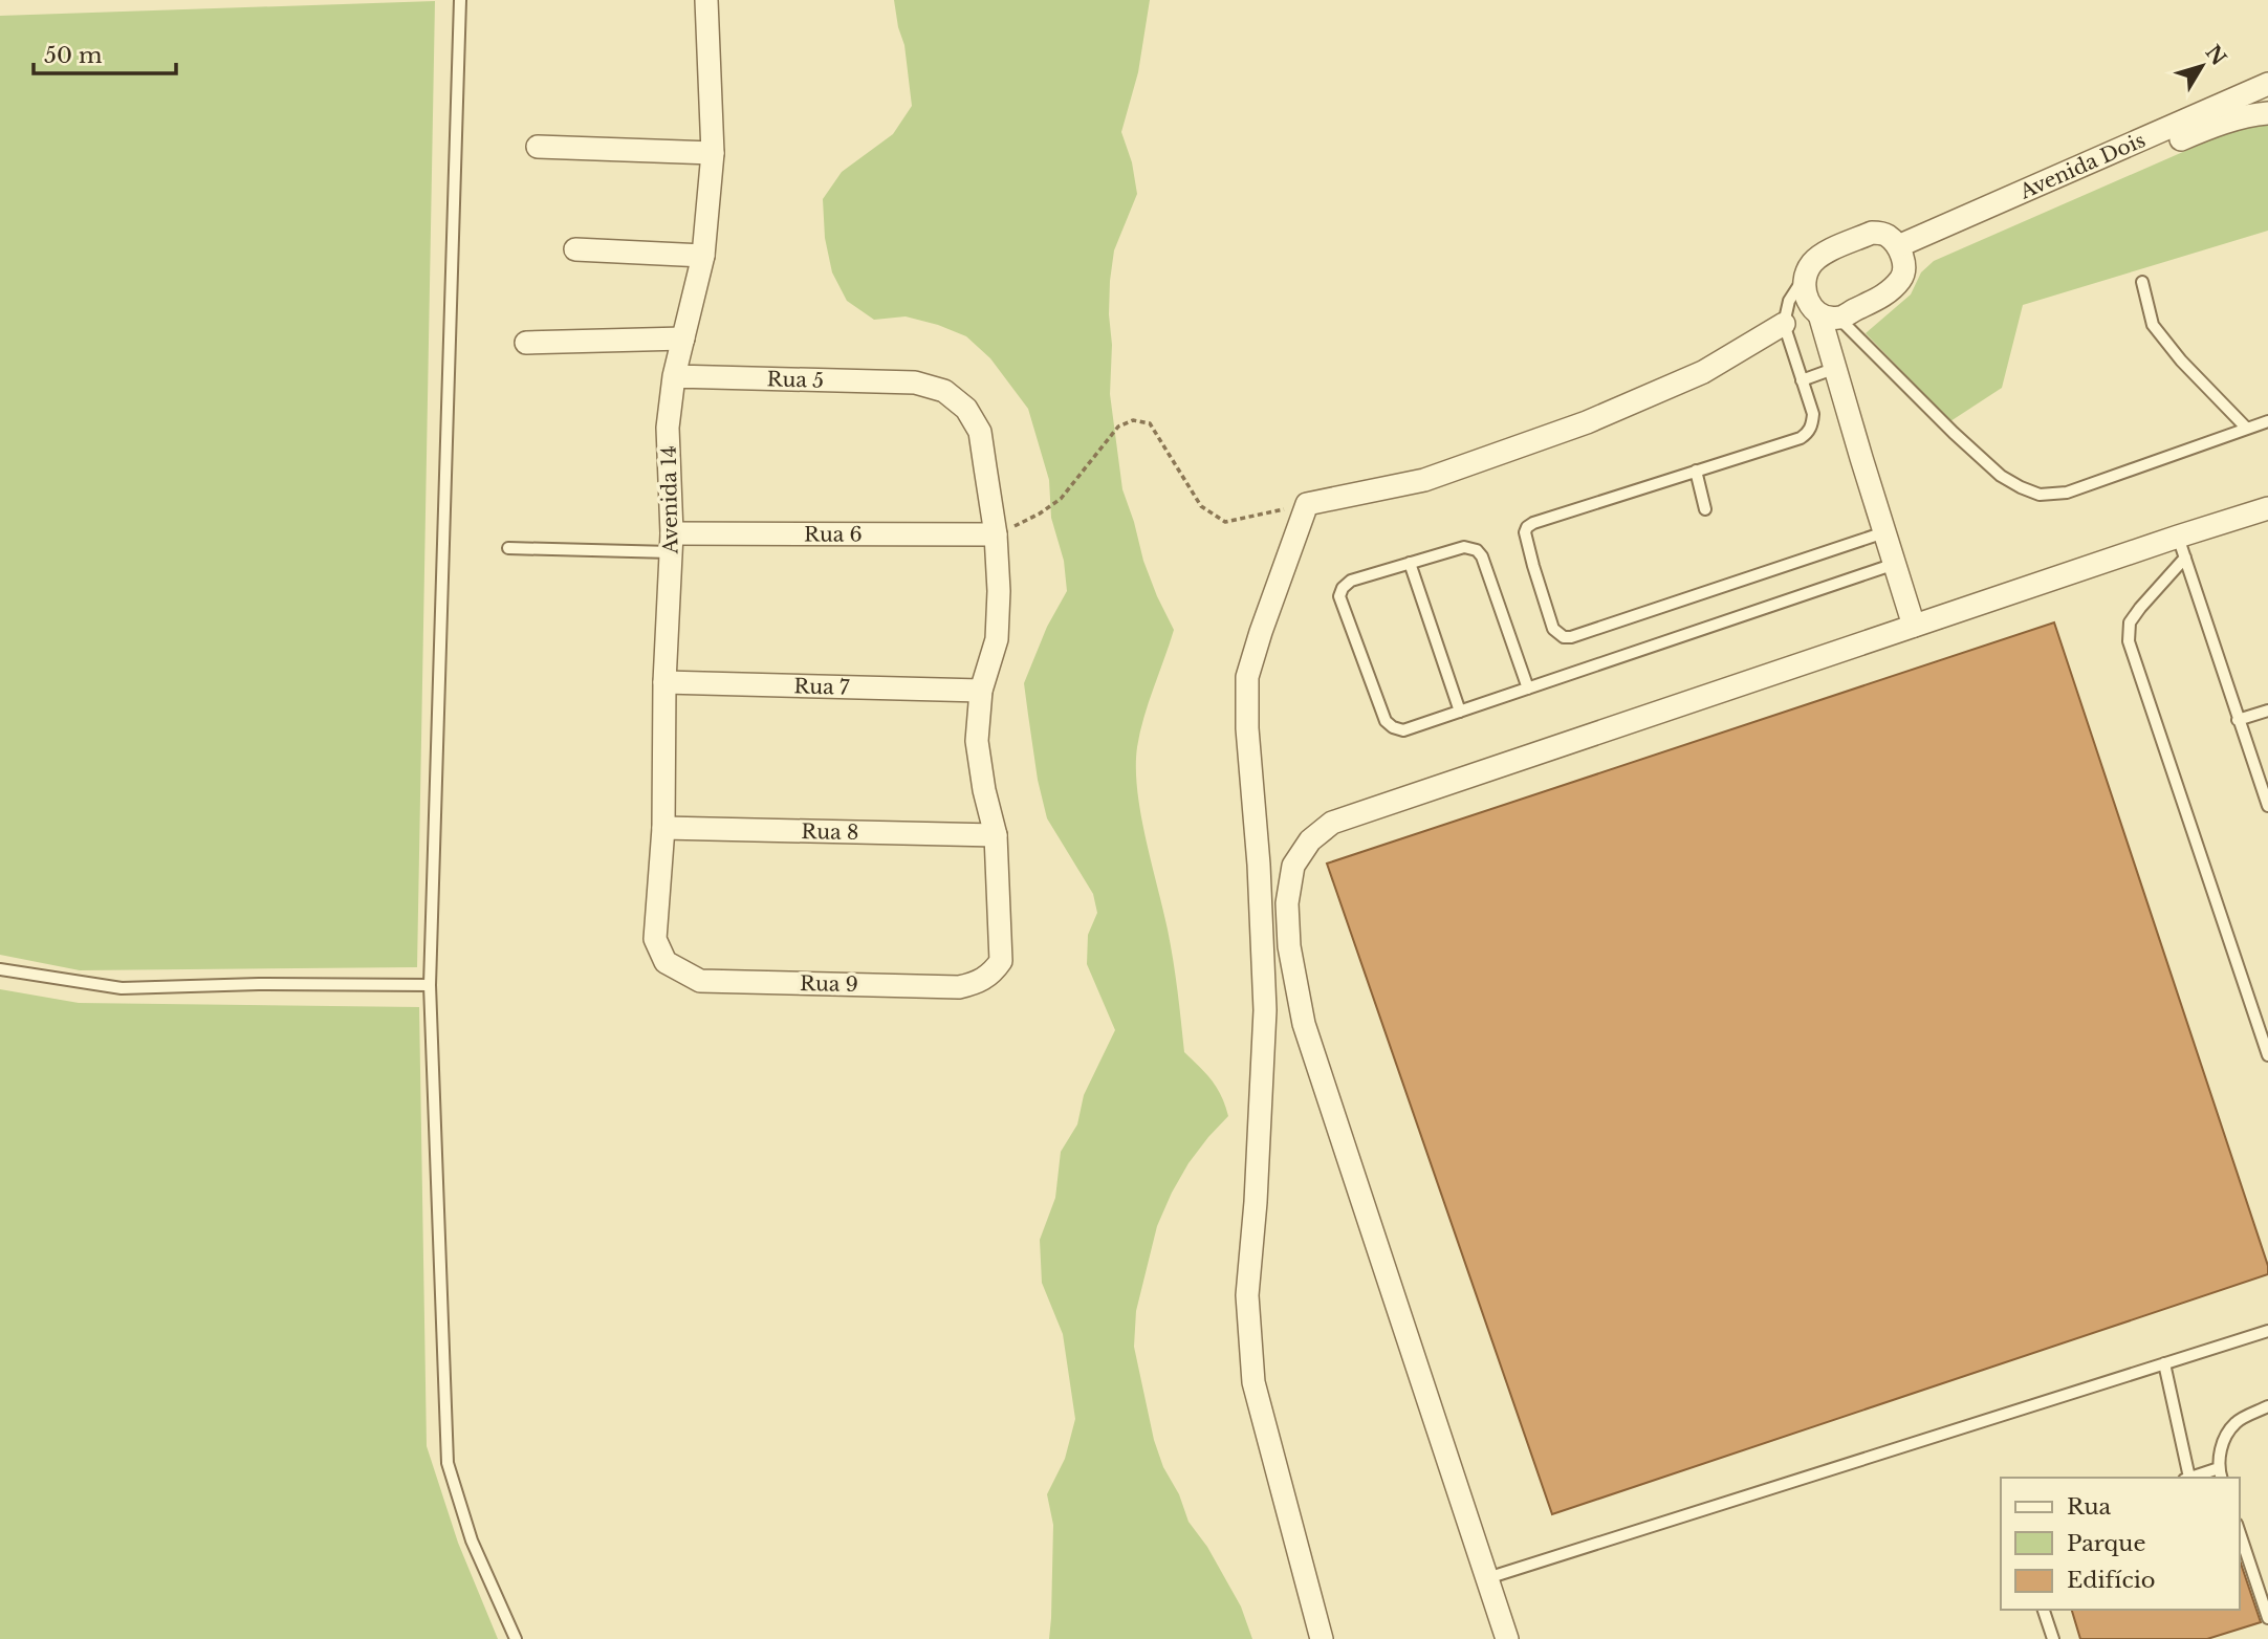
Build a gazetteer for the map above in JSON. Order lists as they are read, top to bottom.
{
  "streets": {
    "street": [
      "Avenida Dois",
      "Rua 5",
      "Avenida 14",
      "Rua 6",
      "Rua 7",
      "Rua 8",
      "Rua 9"
    ]
  },
  "crossings": [
    ["Rua 5", "Avenida 14"],
    ["Rua 5", "Rua 6"],
    ["Rua 5", "Rua 7"],
    ["Rua 5", "Rua 8"],
    ["Rua 5", "Rua 9"],
    ["Avenida 14", "Rua 6"],
    ["Avenida 14", "Rua 7"],
    ["Avenida 14", "Rua 8"],
    ["Avenida 14", "Rua 9"]
  ],
  "legend": ["Rua", "Parque", "Edifício"],
  "scale_bar": "50 m",
  "north": "top right"
}
